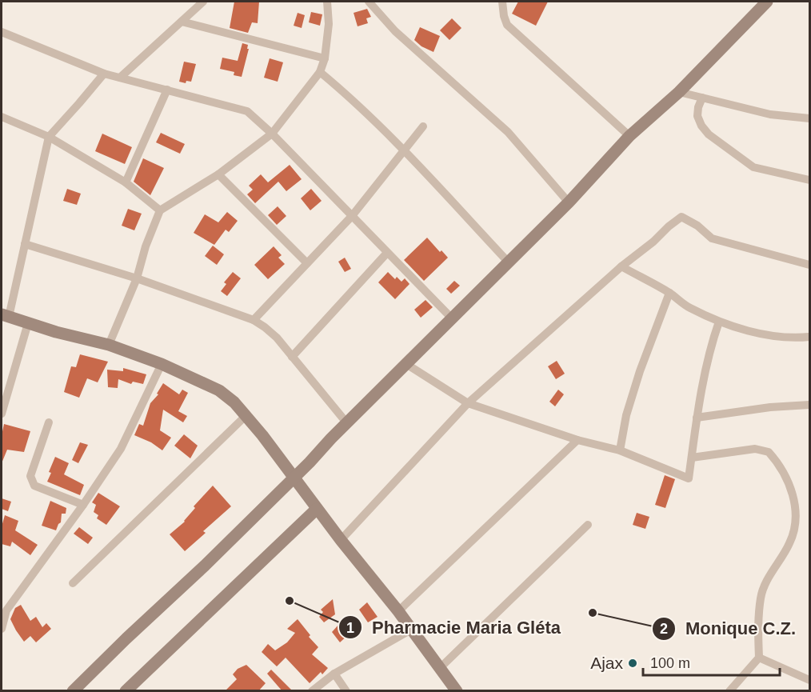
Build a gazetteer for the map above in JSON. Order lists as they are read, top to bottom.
{
  "places": ["Pharmacie Maria Gléta", "Monique C.Z.", "Ajax"],
  "scale_bar": "100 m"
}
